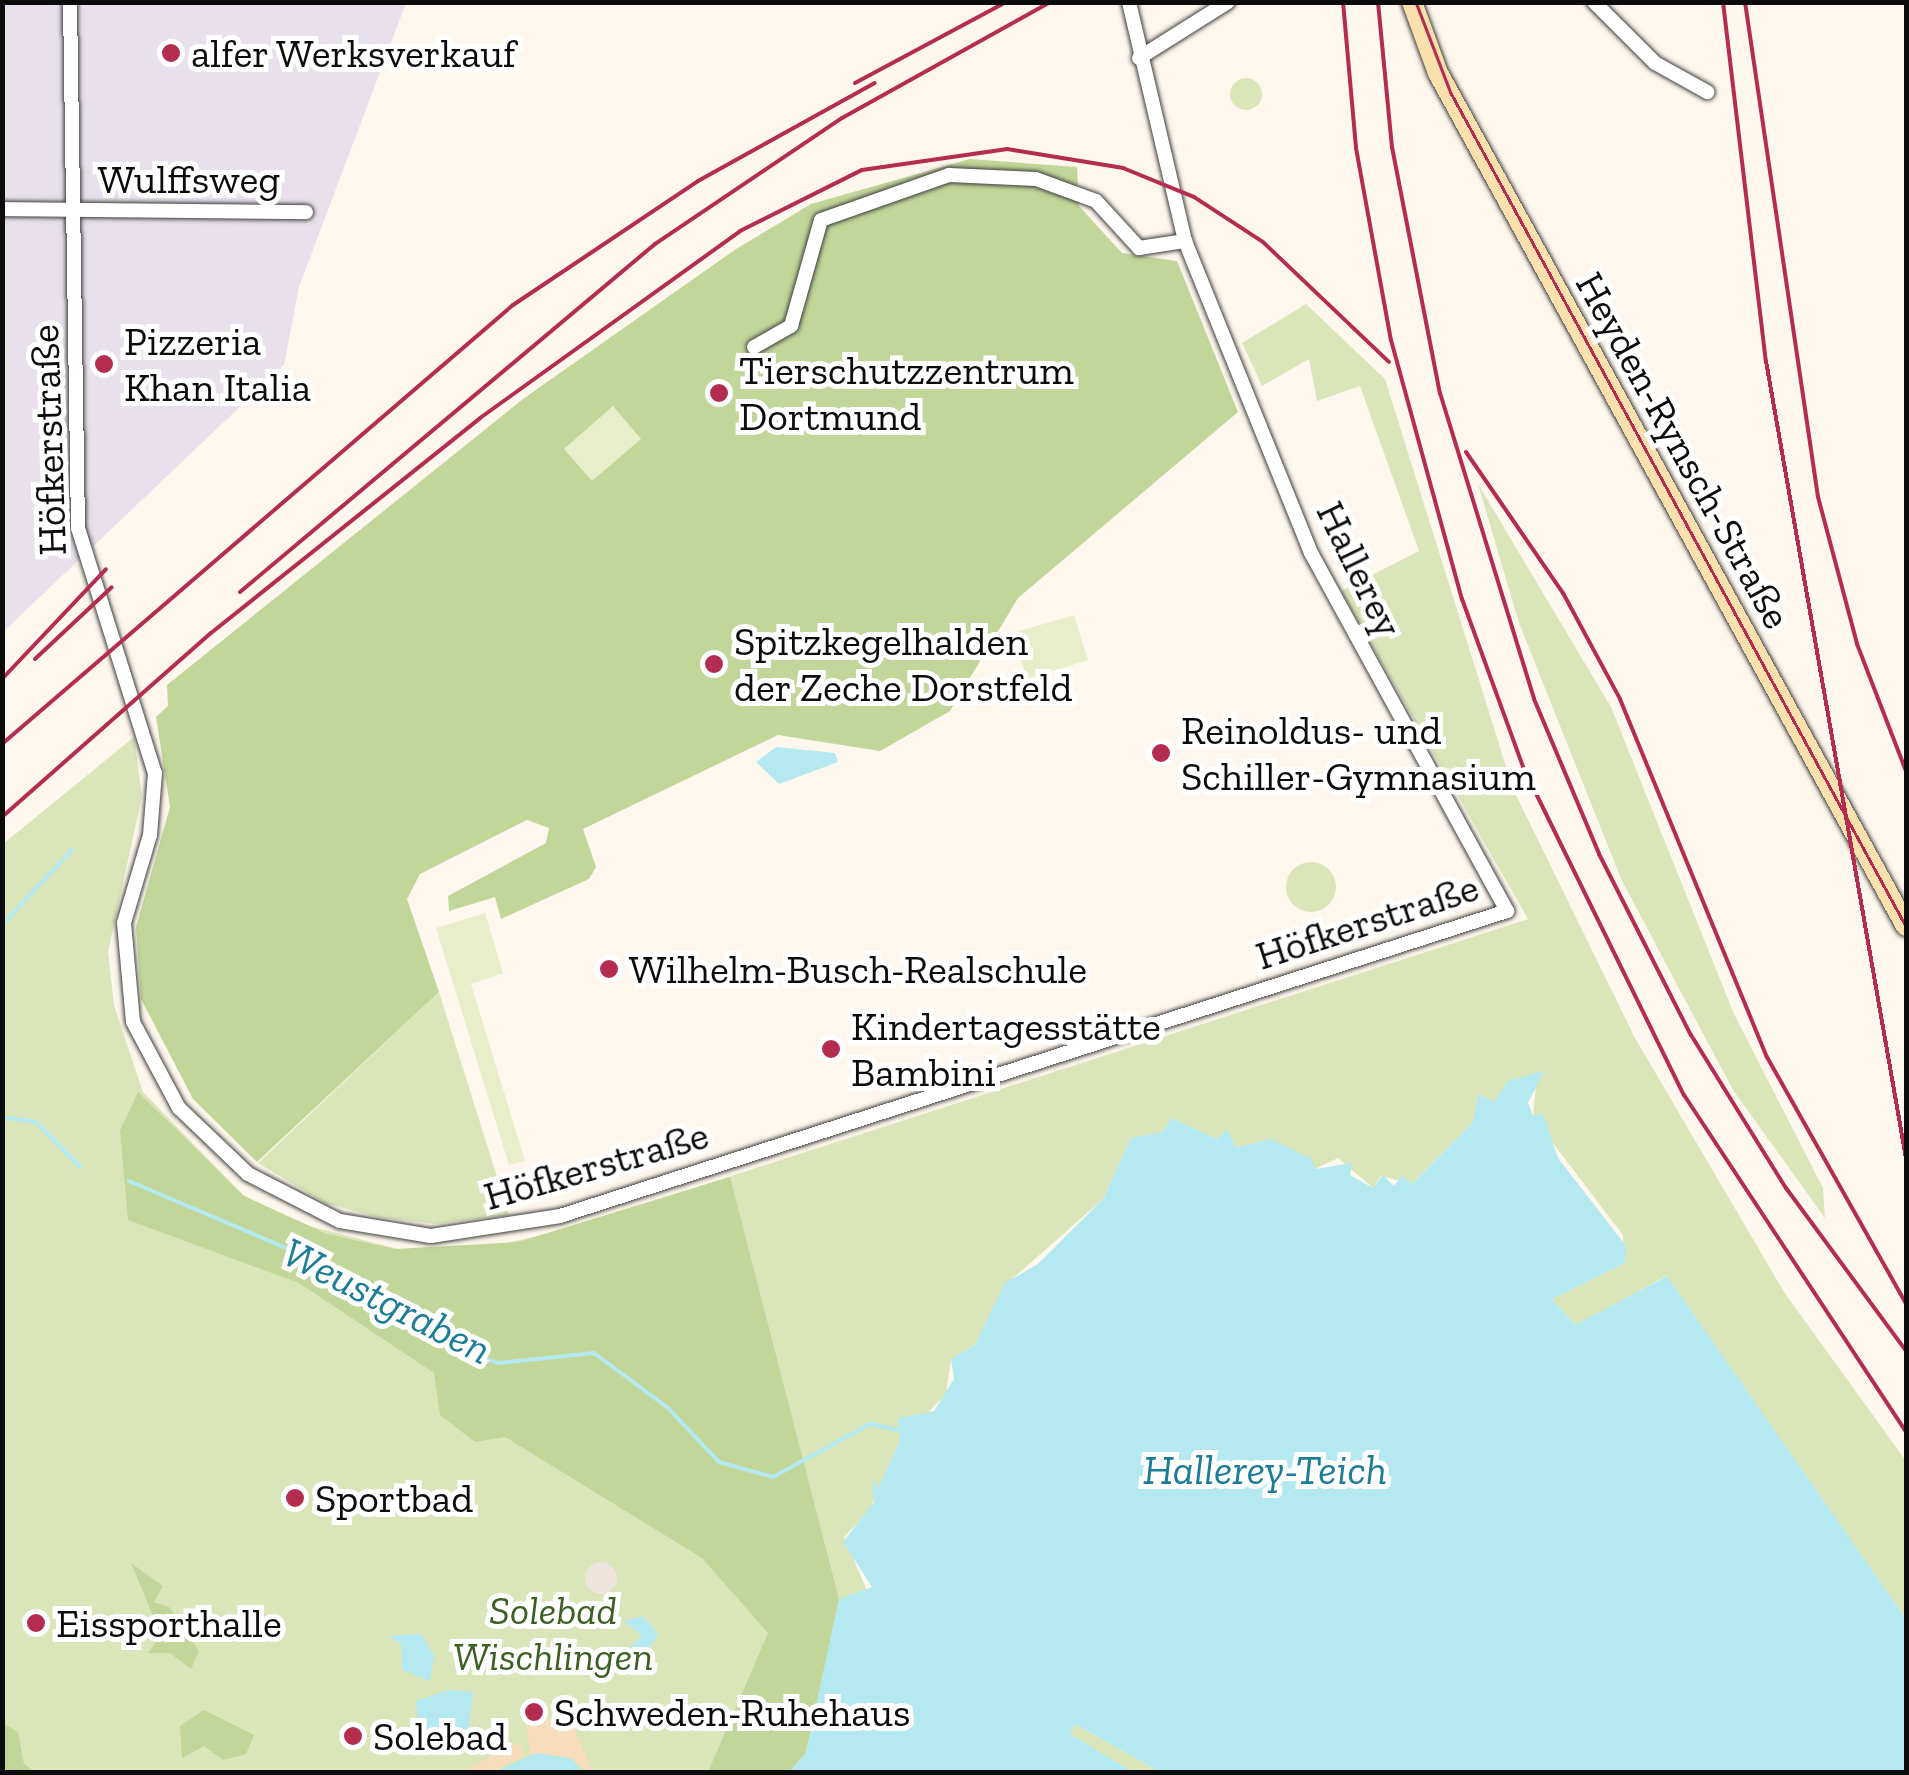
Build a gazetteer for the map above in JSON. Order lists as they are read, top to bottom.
{
  "streets": {
    "main road": ["Heyden-Rynsch-Straße"],
    "street": ["Wulffsweg", "Höfkerstraße", "Hallerey"]
  },
  "crossings": [
    ["Wulffsweg", "Höfkerstraße"],
    ["Höfkerstraße", "Hallerey"]
  ],
  "water": ["Weustgraben", "Hallerey-Teich"],
  "parks": ["Solebad Wischlingen"],
  "places": [
    "alfer Werksverkauf",
    "Pizzeria Khan Italia",
    "Tierschutzzentrum Dortmund",
    "Spitzkegelhalden der Zeche Dorstfeld",
    "Reinoldus- und Schiller-Gymnasium",
    "Wilhelm-Busch-Realschule",
    "Kindertagesstätte Bambini",
    "Sportbad",
    "Eissporthalle",
    "Schweden-Ruhehaus",
    "Solebad"
  ]
}
